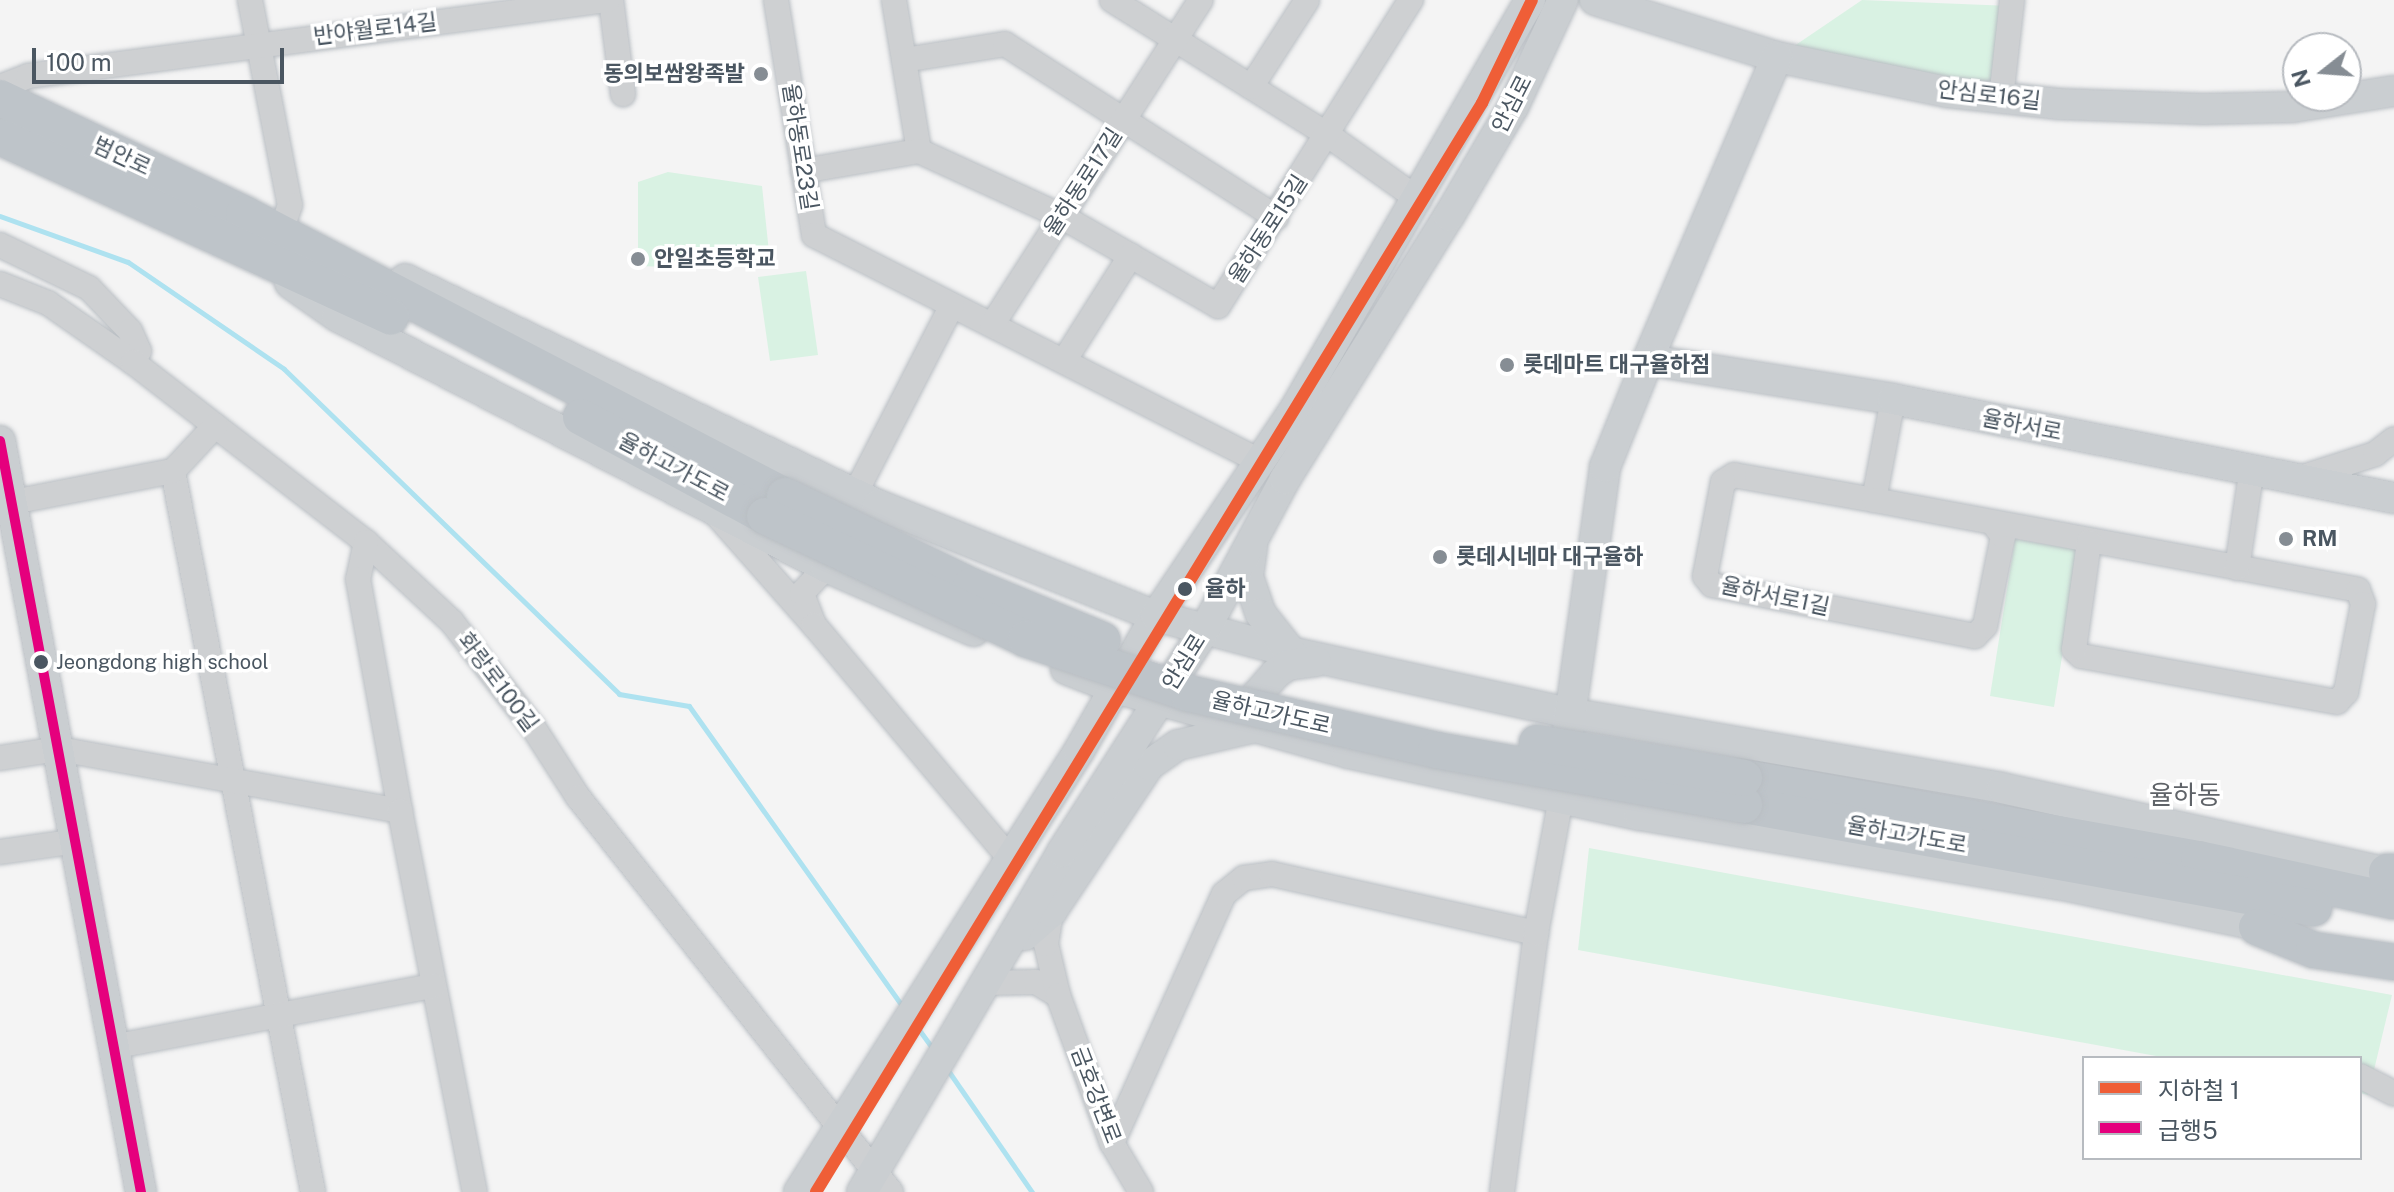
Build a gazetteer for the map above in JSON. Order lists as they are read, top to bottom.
{
  "streets": {
    "highway": ["범안로", "율하고가도로"],
    "main road": ["안심로16길", "안심로", "율하서로"],
    "street": [
      "반야월로14길",
      "율하동로23길",
      "율하동로17길",
      "율하동로15길",
      "율하서로1길",
      "화랑로100길",
      "금호강변로"
    ]
  },
  "crossings": [
    ["안심로", "율하동로23길"],
    ["안심로", "화랑로100길"],
    ["율하동로23길", "율하동로17길"],
    ["범안로", "율하고가도로"]
  ],
  "districts": ["율하동"],
  "places": [
    "동의보쌈왕족발",
    "안일초등학교",
    "롯데마트 대구율하점",
    "RM",
    "롯데시네마 대구율하",
    "율하",
    "Jeongdong high school"
  ],
  "lines": ["metro line 1", "transit line 급행5"],
  "legend": ["지하철 1", "급행5"],
  "scale_bar": "100 m",
  "north": "left"
}
